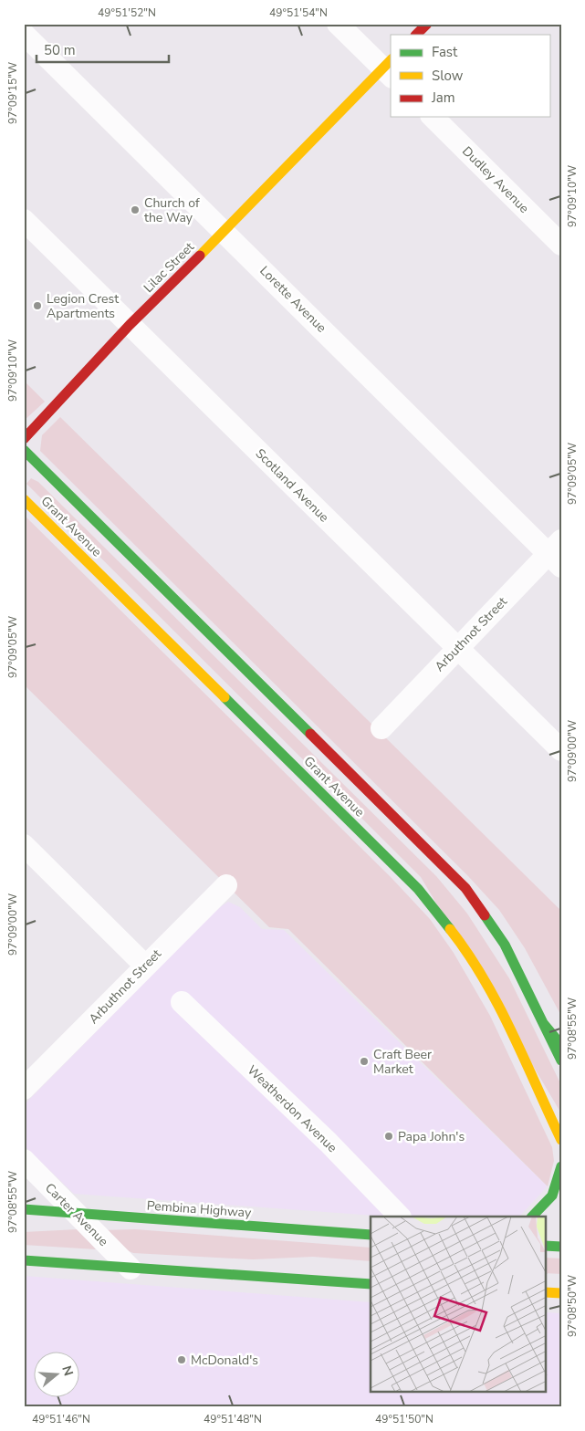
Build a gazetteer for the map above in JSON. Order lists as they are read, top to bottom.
{
  "streets": {
    "main road": ["Lilac Street", "Grant Avenue", "Pembina Highway"],
    "street": [
      "Dudley Avenue",
      "Lorette Avenue",
      "Scotland Avenue",
      "Arbuthnot Street",
      "Weatherdon Avenue",
      "Carter Avenue"
    ]
  },
  "crossings": [
    ["Lilac Street", "Lorette Avenue"],
    ["Lilac Street", "Scotland Avenue"],
    ["Lorette Avenue", "Arbuthnot Street"],
    ["Scotland Avenue", "Arbuthnot Street"],
    ["Pembina Highway", "Carter Avenue"]
  ],
  "places": [
    "Church of the Way",
    "Legion Crest Apartments",
    "Craft Beer Market",
    "Papa John's",
    "McDonald's"
  ],
  "legend": ["Fast", "Slow", "Jam"],
  "scale_bar": "50 m",
  "north": "right",
  "coordinates": [
    "49°51'52\"N",
    "49°51'54\"N",
    "97°09'15\"W",
    "97°09'10\"W",
    "97°09'05\"W",
    "97°09'00\"W",
    "97°08'55\"W",
    "97°08'50\"W",
    "49°51'46\"N",
    "49°51'48\"N",
    "49°51'50\"N"
  ]
}
